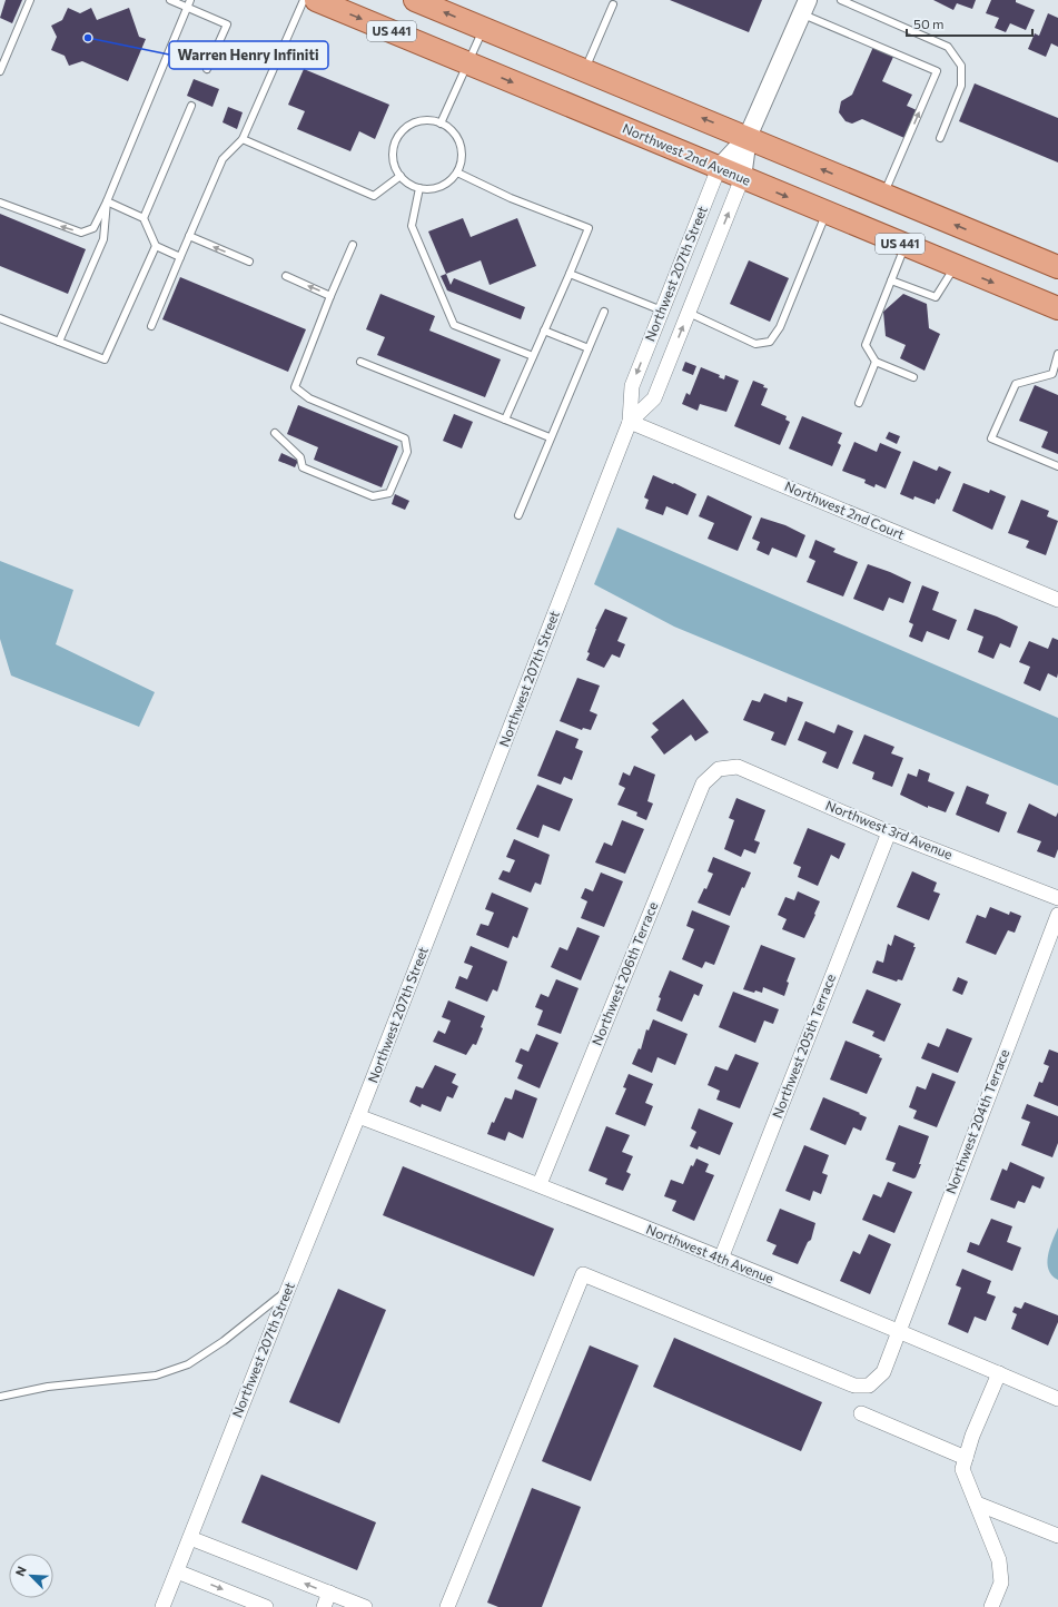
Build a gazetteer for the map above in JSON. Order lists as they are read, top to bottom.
{
  "streets": {
    "main road": ["US 441", "Northwest 2nd Avenue"],
    "street": [
      "Northwest 207th Street",
      "Northwest 2nd Court",
      "Northwest 3rd Avenue",
      "Northwest 206th Terrace",
      "Northwest 205th Terrace",
      "Northwest 204th Terrace",
      "Northwest 4th Avenue"
    ]
  },
  "crossings": [
    ["US 441", "Northwest 207th Street"],
    ["Northwest 2nd Avenue", "Northwest 207th Street"],
    ["Northwest 207th Street", "Northwest 2nd Court"],
    ["Northwest 207th Street", "Northwest 4th Avenue"],
    ["Northwest 3rd Avenue", "Northwest 206th Terrace"],
    ["Northwest 3rd Avenue", "Northwest 205th Terrace"],
    ["Northwest 206th Terrace", "Northwest 4th Avenue"],
    ["Northwest 205th Terrace", "Northwest 4th Avenue"],
    ["Northwest 204th Terrace", "Northwest 4th Avenue"]
  ],
  "places": ["Warren Henry Infiniti"],
  "scale_bar": "50 m",
  "north": "top left"
}
